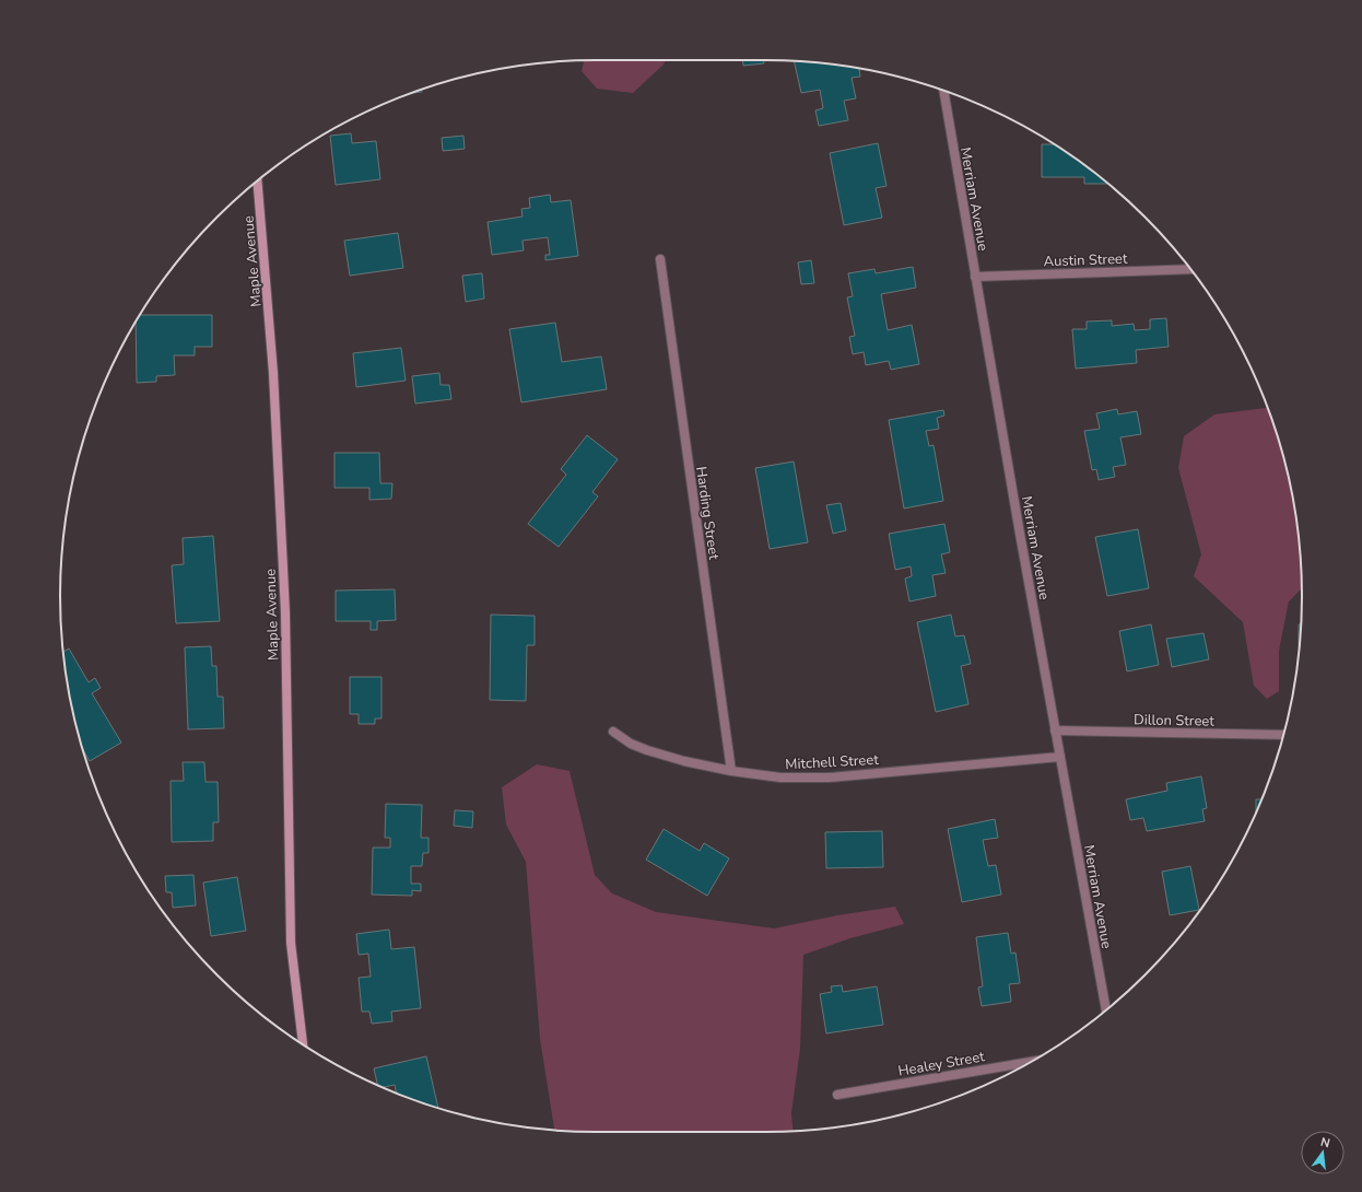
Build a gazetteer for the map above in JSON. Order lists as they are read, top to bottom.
{
  "streets": {
    "main road": ["Maple Avenue"],
    "street": [
      "Merriam Avenue",
      "Austin Street",
      "Harding Street",
      "Dillon Street",
      "Mitchell Street",
      "Healey Street"
    ]
  },
  "crossings": [
    ["Merriam Avenue", "Austin Street"],
    ["Merriam Avenue", "Dillon Street"],
    ["Merriam Avenue", "Mitchell Street"],
    ["Harding Street", "Mitchell Street"]
  ],
  "north": "top"
}
